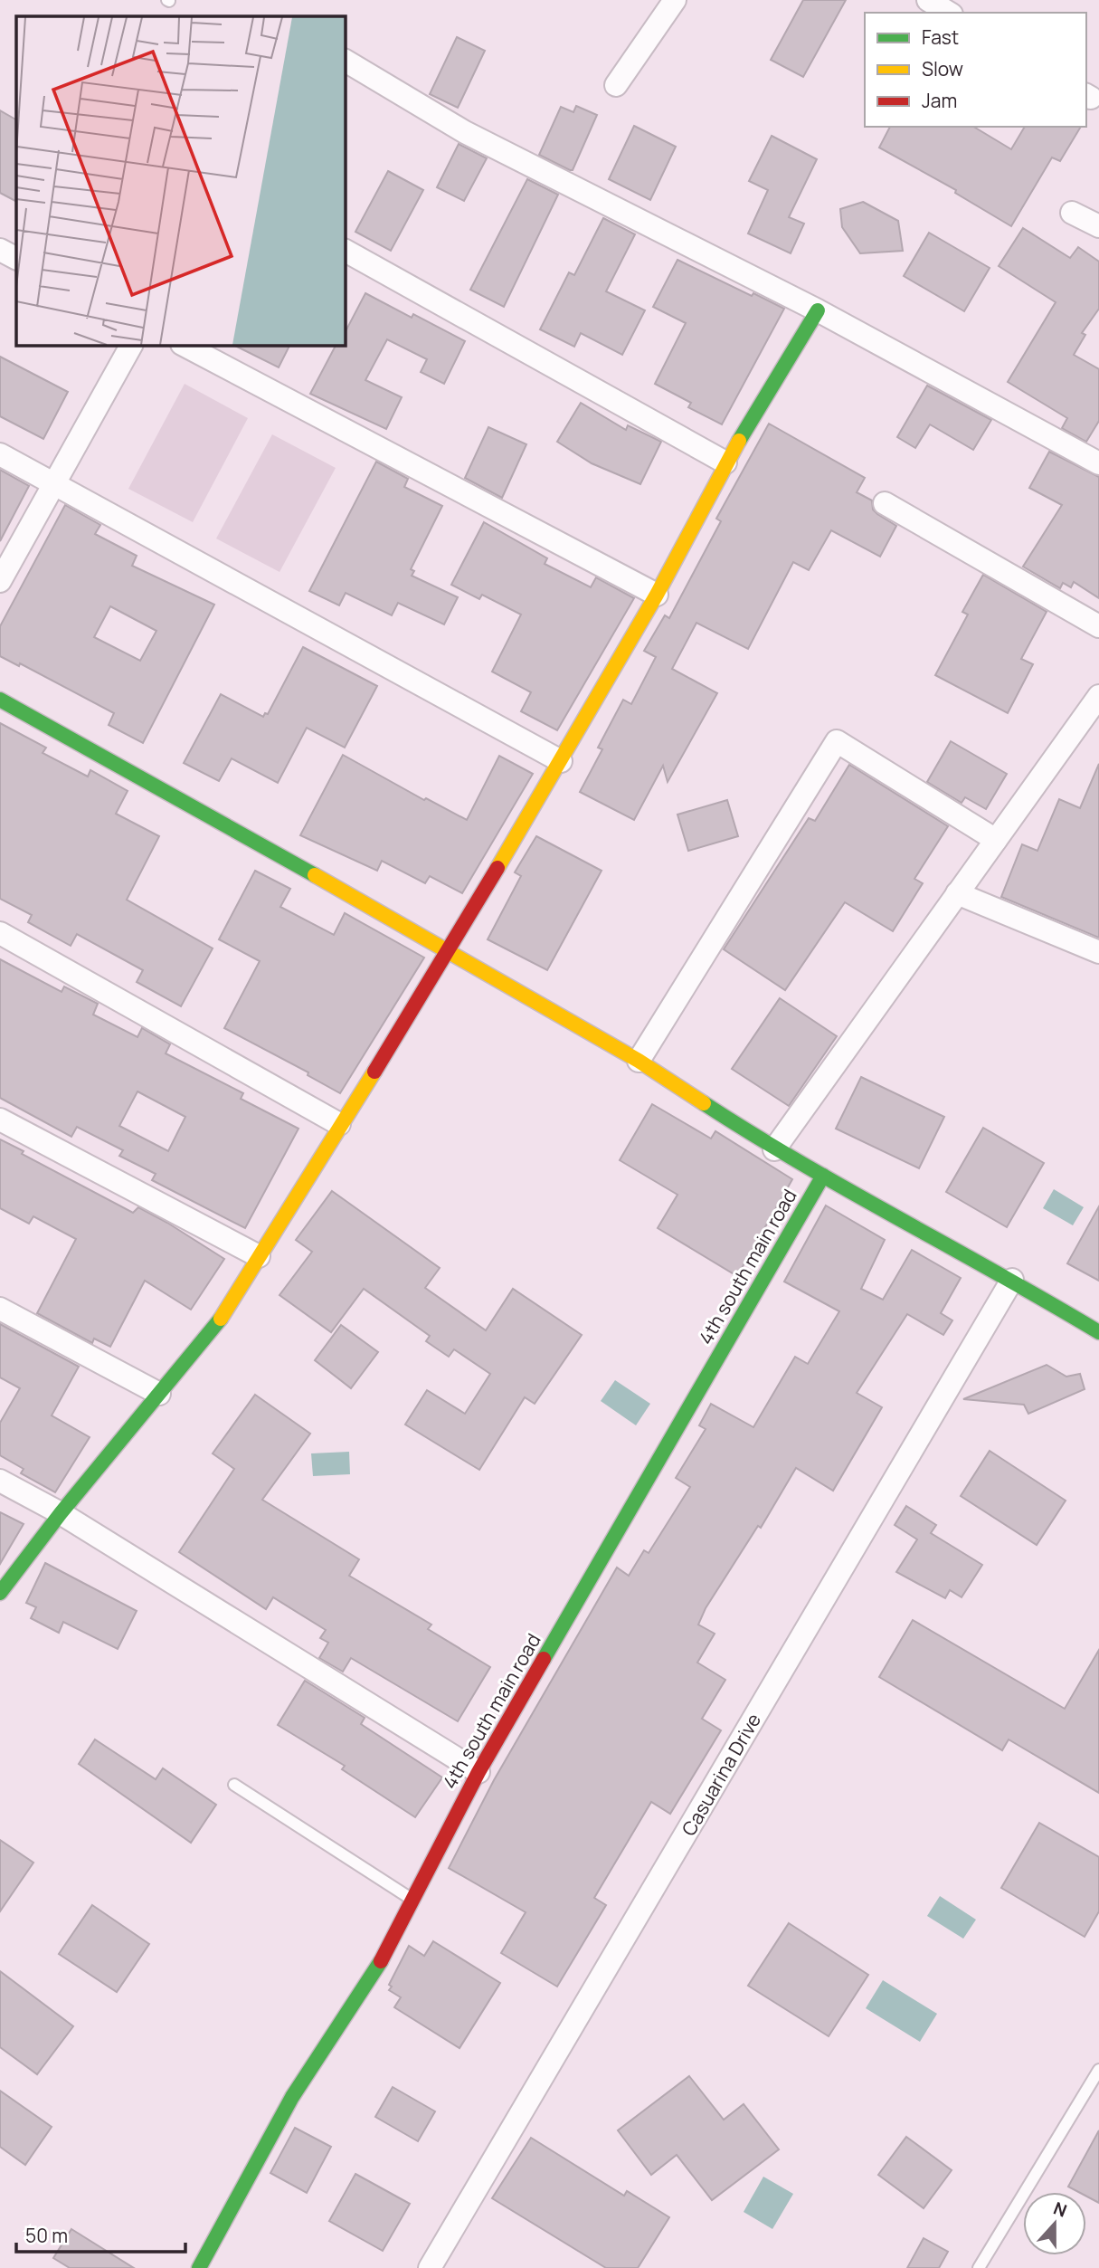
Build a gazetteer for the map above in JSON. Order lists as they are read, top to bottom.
{
  "streets": {
    "street": ["4th south main road", "Casuarina Drive"]
  },
  "legend": ["Fast", "Slow", "Jam"],
  "scale_bar": "50 m",
  "north": "top"
}
